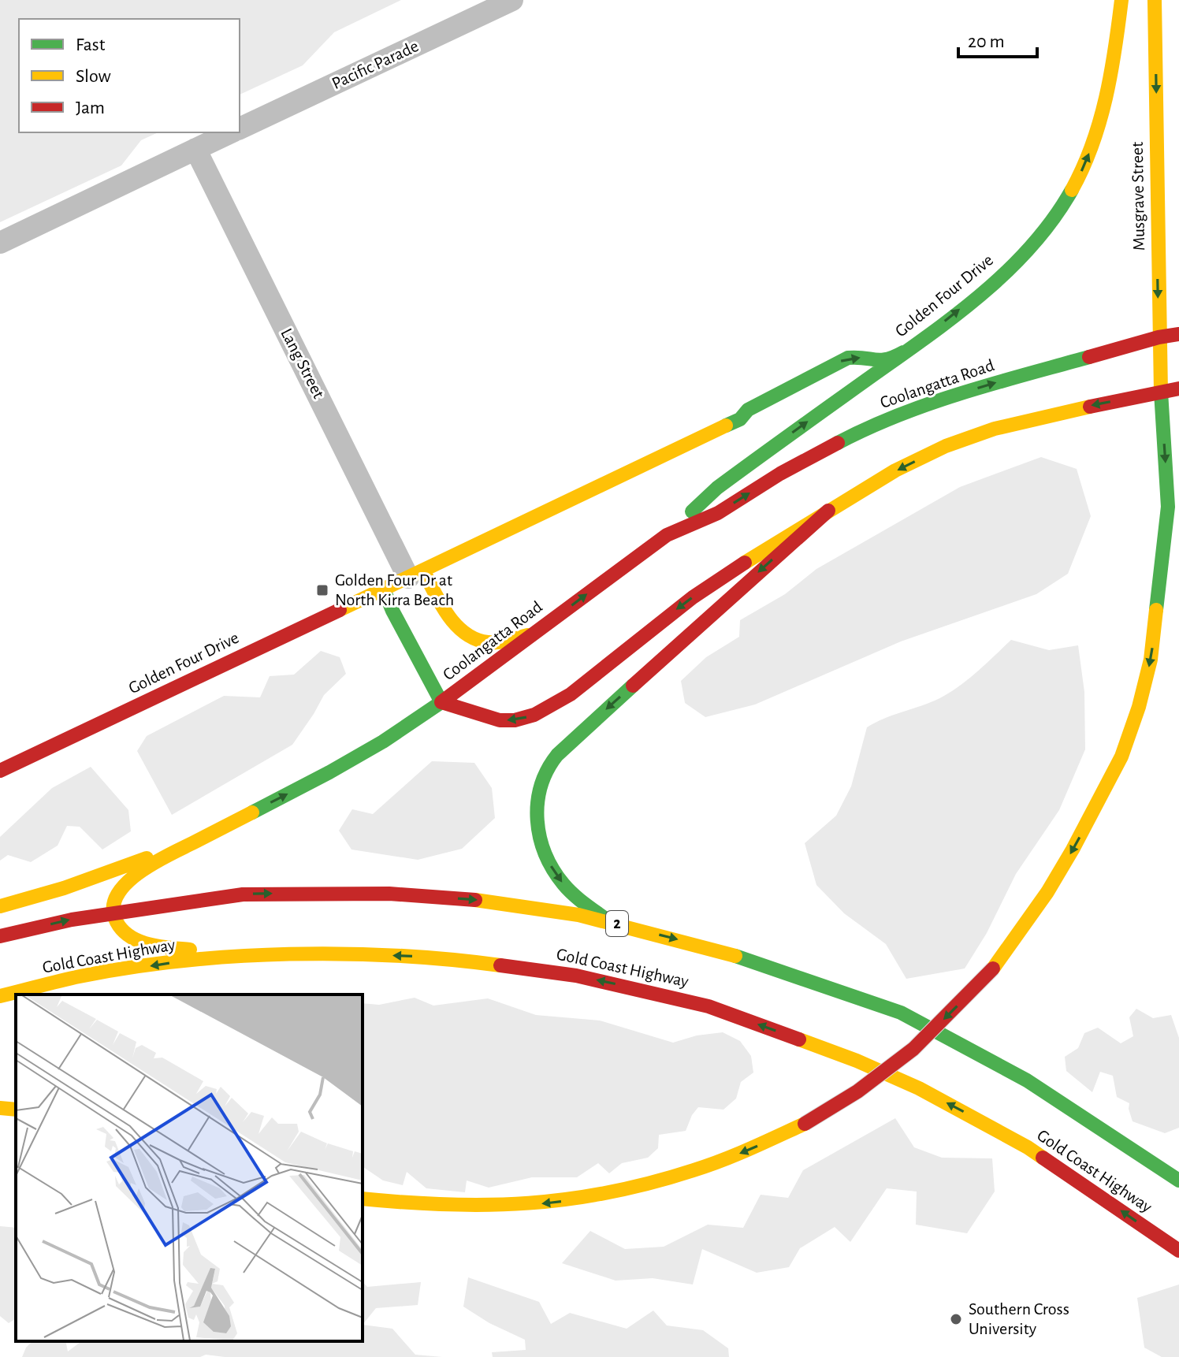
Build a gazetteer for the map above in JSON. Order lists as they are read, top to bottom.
{
  "streets": {
    "main road": [
      "Musgrave Street",
      "Golden Four Drive",
      "Coolangatta Road",
      "2",
      "Gold Coast Highway"
    ],
    "street": ["Pacific Parade", "Lang Street"]
  },
  "crossings": [
    ["Pacific Parade", "Lang Street"],
    ["Musgrave Street", "Coolangatta Road"],
    ["Golden Four Drive", "Lang Street"],
    ["Golden Four Drive", "Coolangatta Road"]
  ],
  "one_way": ["Musgrave Street", "Golden Four Drive"],
  "places": {
    "transit": ["Golden Four Dr at North Kirra Beach"],
    "other": ["Southern Cross University"]
  },
  "legend": ["Fast", "Slow", "Jam"],
  "scale_bar": "20 m"
}
